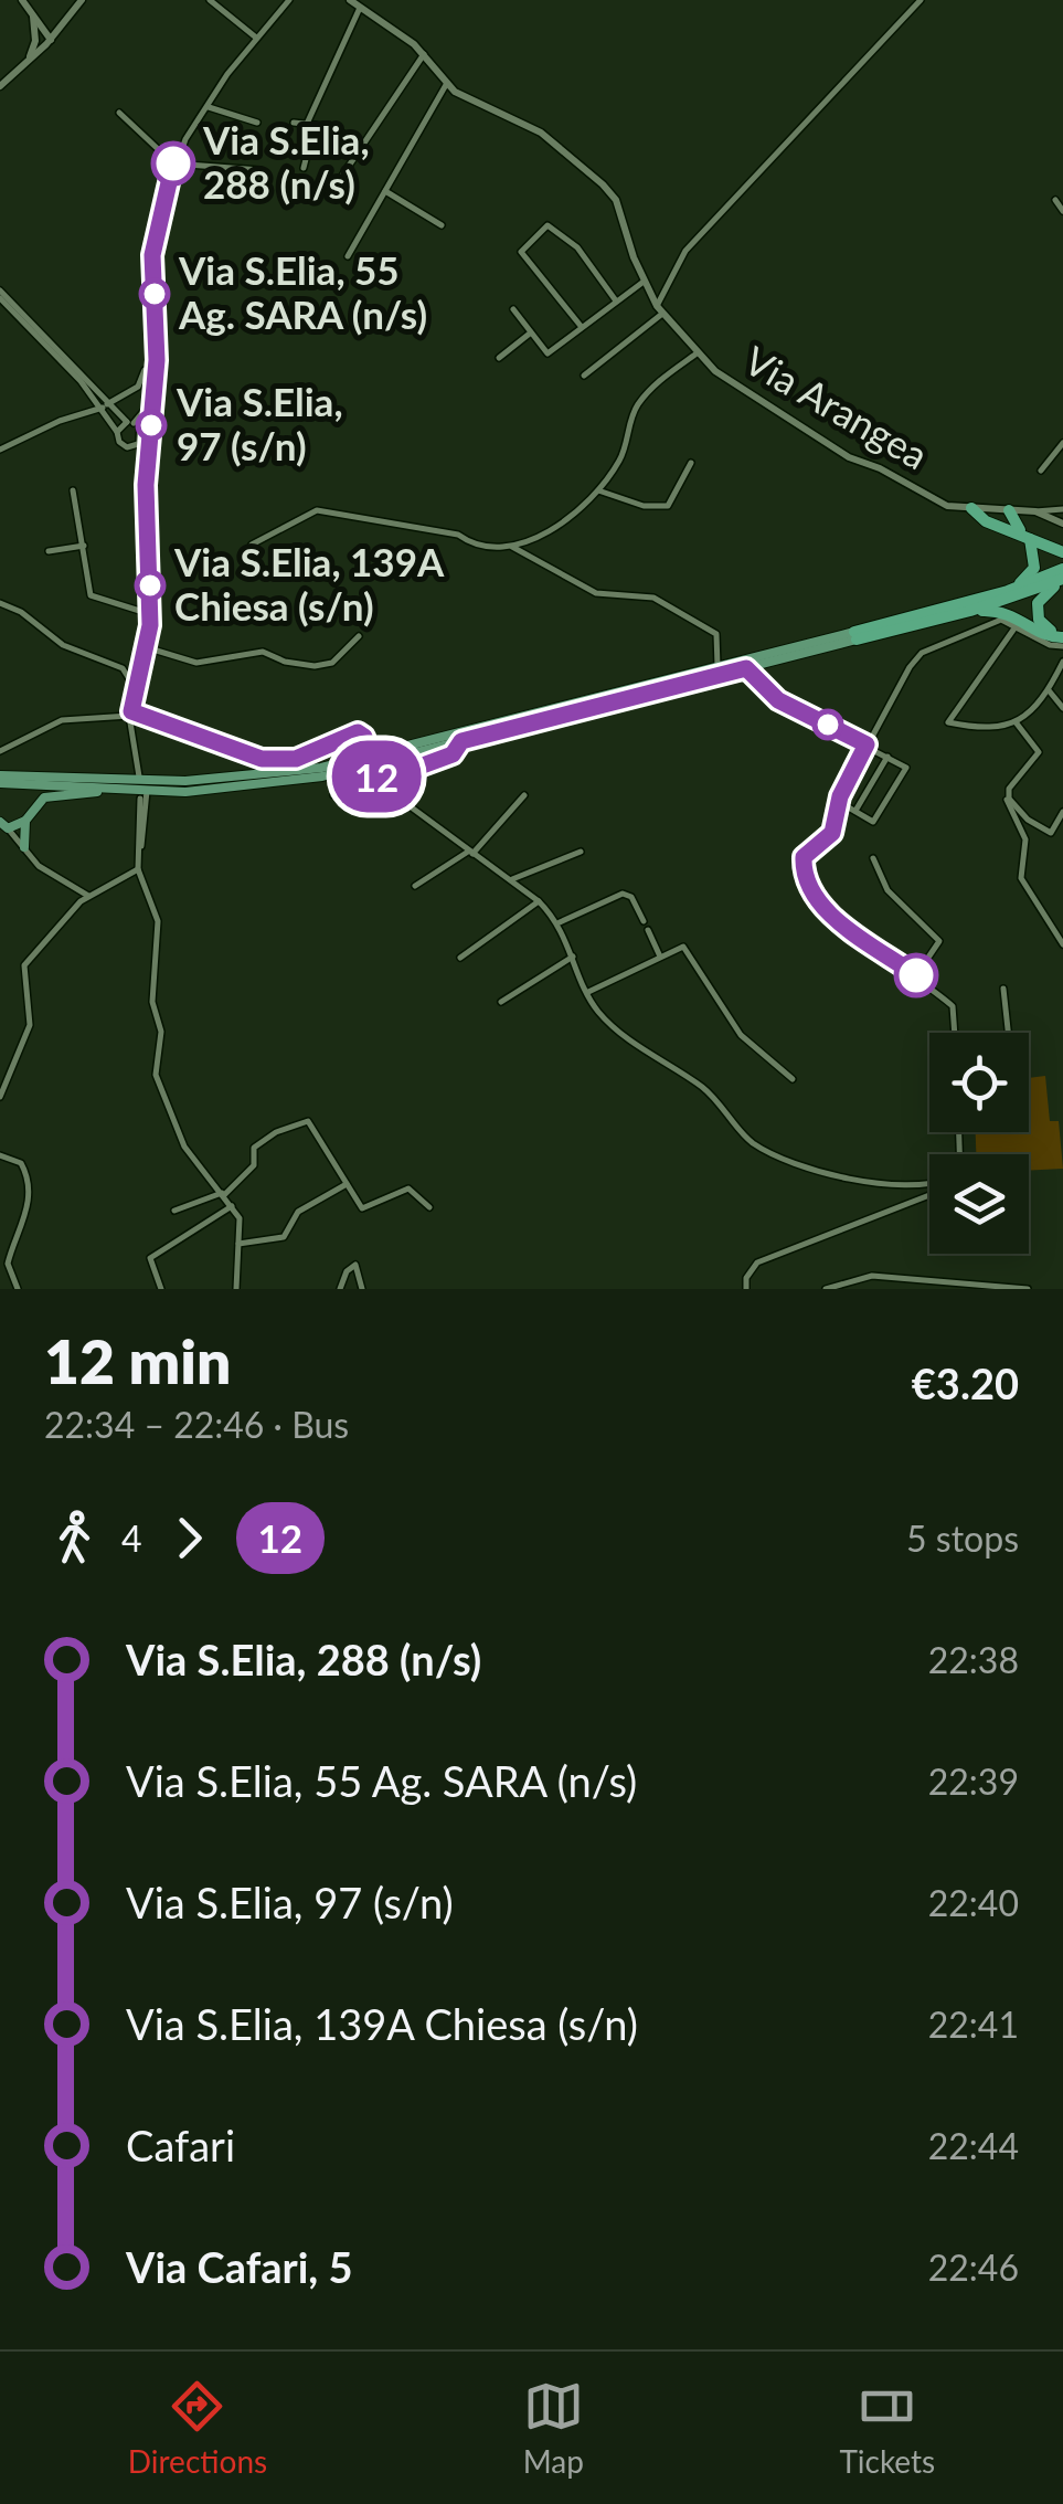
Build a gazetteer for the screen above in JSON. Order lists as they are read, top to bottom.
{
  "streets": {
    "street": ["Via Arangea"]
  },
  "places": [
    "Via S.Elia, 288 (n/s)",
    "Via S.Elia, 55 Ag. SARA (n/s)",
    "Via S.Elia, 97 (s/n)",
    "Via S.Elia, 139A Chiesa (s/n)"
  ],
  "lines": ["bus line 12"],
  "page": {
    "on_map": "12",
    "heading": ["12 min", "22:34 – 22:46 · Bus", "€3.20"],
    "legs": ["4", "12", "5 stops"],
    "list": [
      {
        "name": "Via S.Elia, 288 (n/s)",
        "value": "22:38"
      },
      {
        "name": "Via S.Elia, 55 Ag. SARA (n/s)",
        "value": "22:39"
      },
      {
        "name": "Via S.Elia, 97 (s/n)",
        "value": "22:40"
      },
      {
        "name": "Via S.Elia, 139A Chiesa (s/n)",
        "value": "22:41"
      },
      {
        "name": "Cafari",
        "value": "22:44"
      },
      {
        "name": "Via Cafari, 5",
        "value": "22:46"
      }
    ],
    "tabs": ["Directions", "Map", "Tickets"]
  }
}
